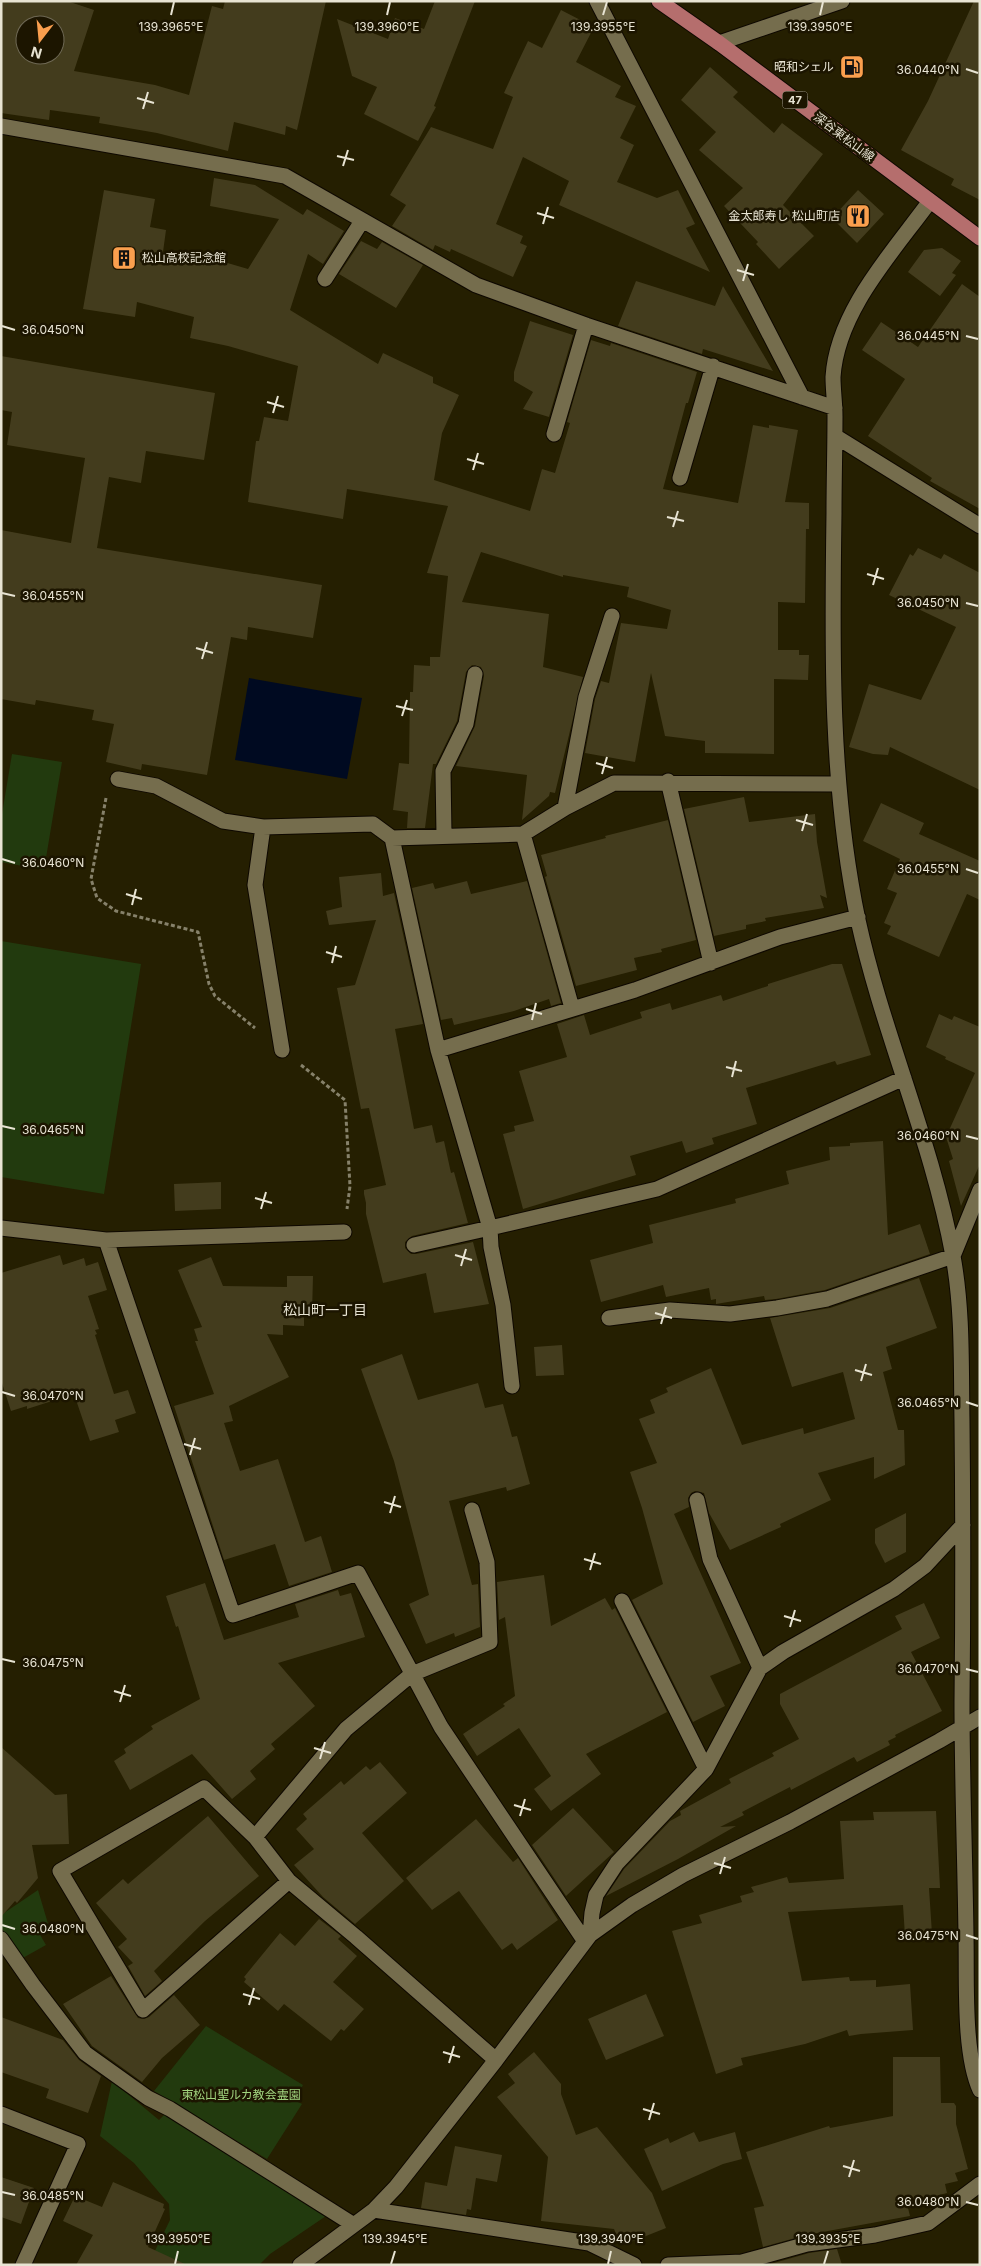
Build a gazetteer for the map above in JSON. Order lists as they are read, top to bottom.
{
  "streets": {
    "main road": ["47", "深谷東松山線"]
  },
  "districts": ["松山町一丁目"],
  "parks": ["東松山聖ルカ教会霊園"],
  "places": {
    "fuel station": ["昭和シェル"],
    "restaurant": ["金太郎寿し 松山町店"],
    "building": ["松山高校記念館"]
  },
  "north": "bottom",
  "coordinates": [
    "139.3965°E",
    "139.3960°E",
    "139.3955°E",
    "139.3950°E",
    "36.0440°N",
    "36.0450°N",
    "36.0445°N",
    "36.0455°N",
    "36.0460°N",
    "36.0465°N",
    "36.0470°N",
    "36.0475°N",
    "36.0480°N",
    "36.0485°N",
    "139.3945°E",
    "139.3940°E",
    "139.3935°E"
  ]
}
